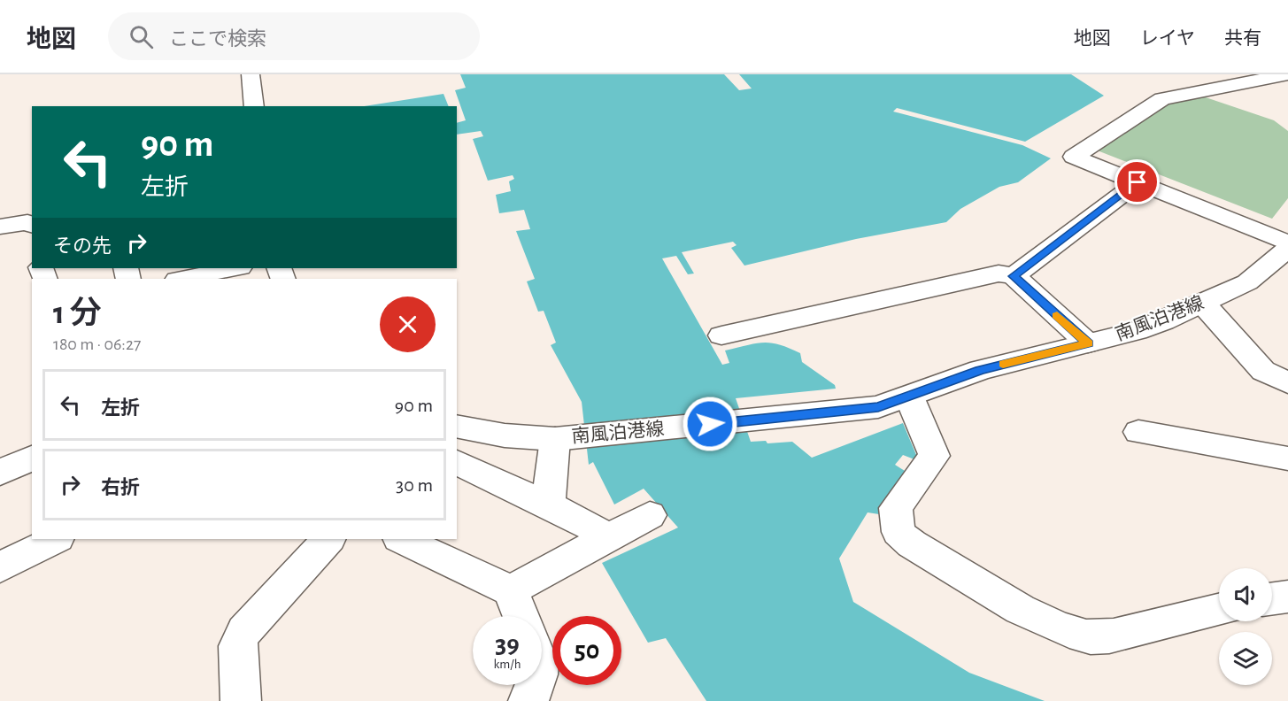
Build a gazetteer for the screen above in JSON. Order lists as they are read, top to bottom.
{
  "streets": {
    "street": ["南風泊港線"]
  },
  "page": {
    "header": "地図",
    "search": "ここで検索",
    "nav": ["地図", "レイヤ", "共有"],
    "turn": ["90 m", "左折"],
    "then": "その先",
    "heading": ["1 分", "180 m · 06:27"],
    "list": [
      {
        "name": "左折",
        "value": "90 m"
      },
      {
        "name": "右折",
        "value": "30 m"
      }
    ],
    "speed": "39 km/h",
    "limit": "50"
  }
}
